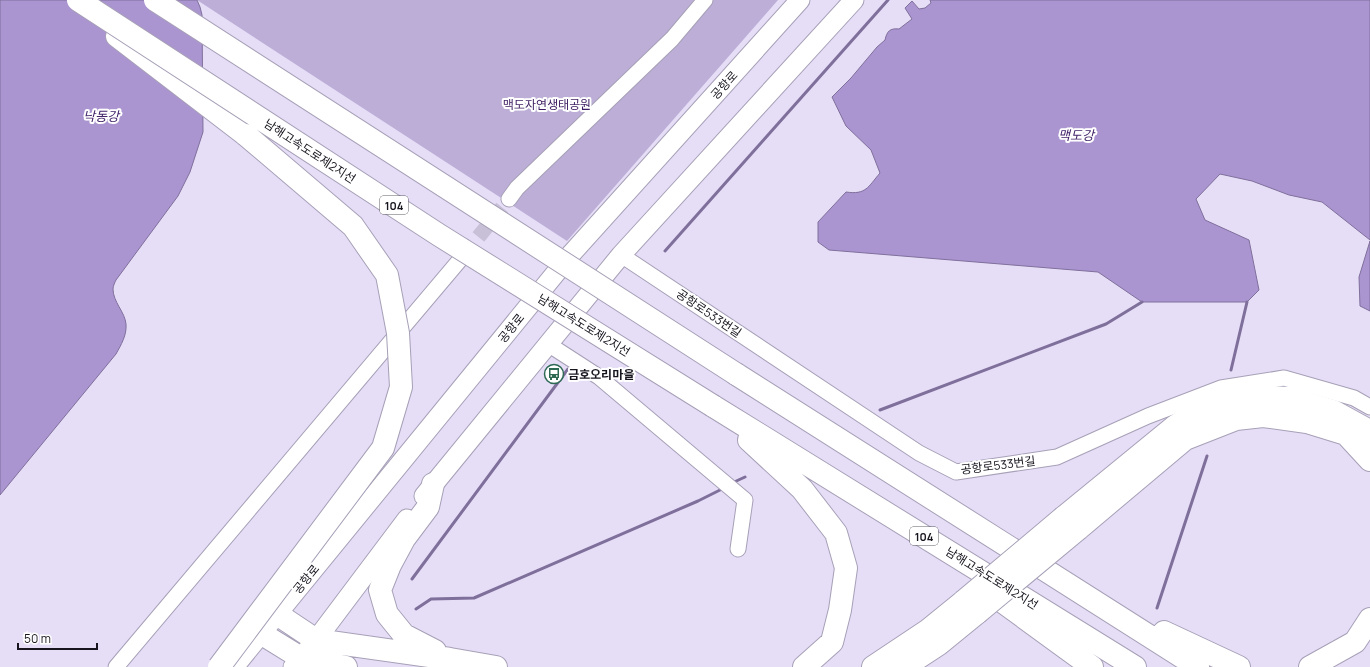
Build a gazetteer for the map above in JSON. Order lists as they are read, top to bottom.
{
  "streets": {
    "highway": ["남해고속도로제2지선", "104"],
    "main road": ["공항로"],
    "street": ["공항로533번길"]
  },
  "water": ["낙동강", "맥도강"],
  "parks": ["맥도자연생태공원"],
  "places": {
    "bus stop": ["금호오리마을"]
  },
  "scale_bar": "50 m"
}
